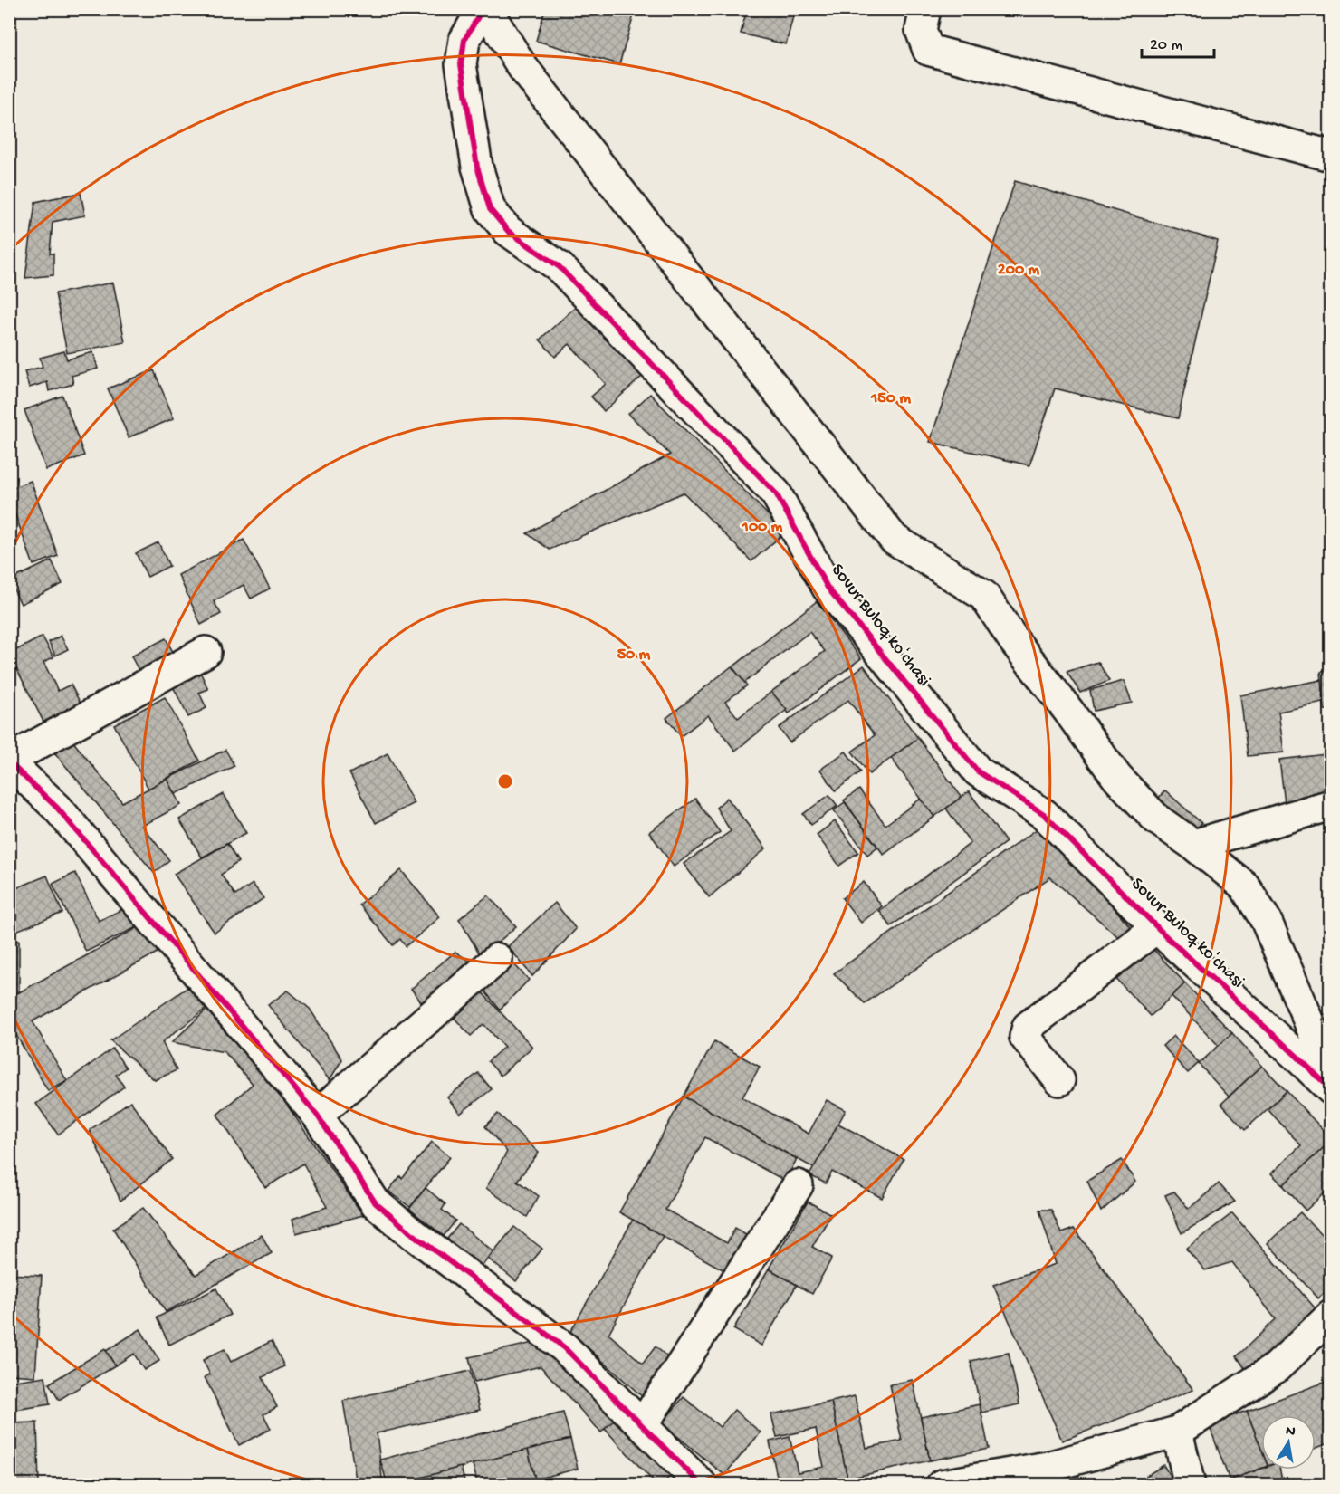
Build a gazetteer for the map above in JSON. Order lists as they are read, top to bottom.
{
  "streets": {
    "street": ["Sovur Buloq koʻchasi"]
  },
  "scale_bar": "20 m",
  "north": "top",
  "rings": [
    "200 m",
    "150 m",
    "100 m",
    "50 m"
  ]
}
